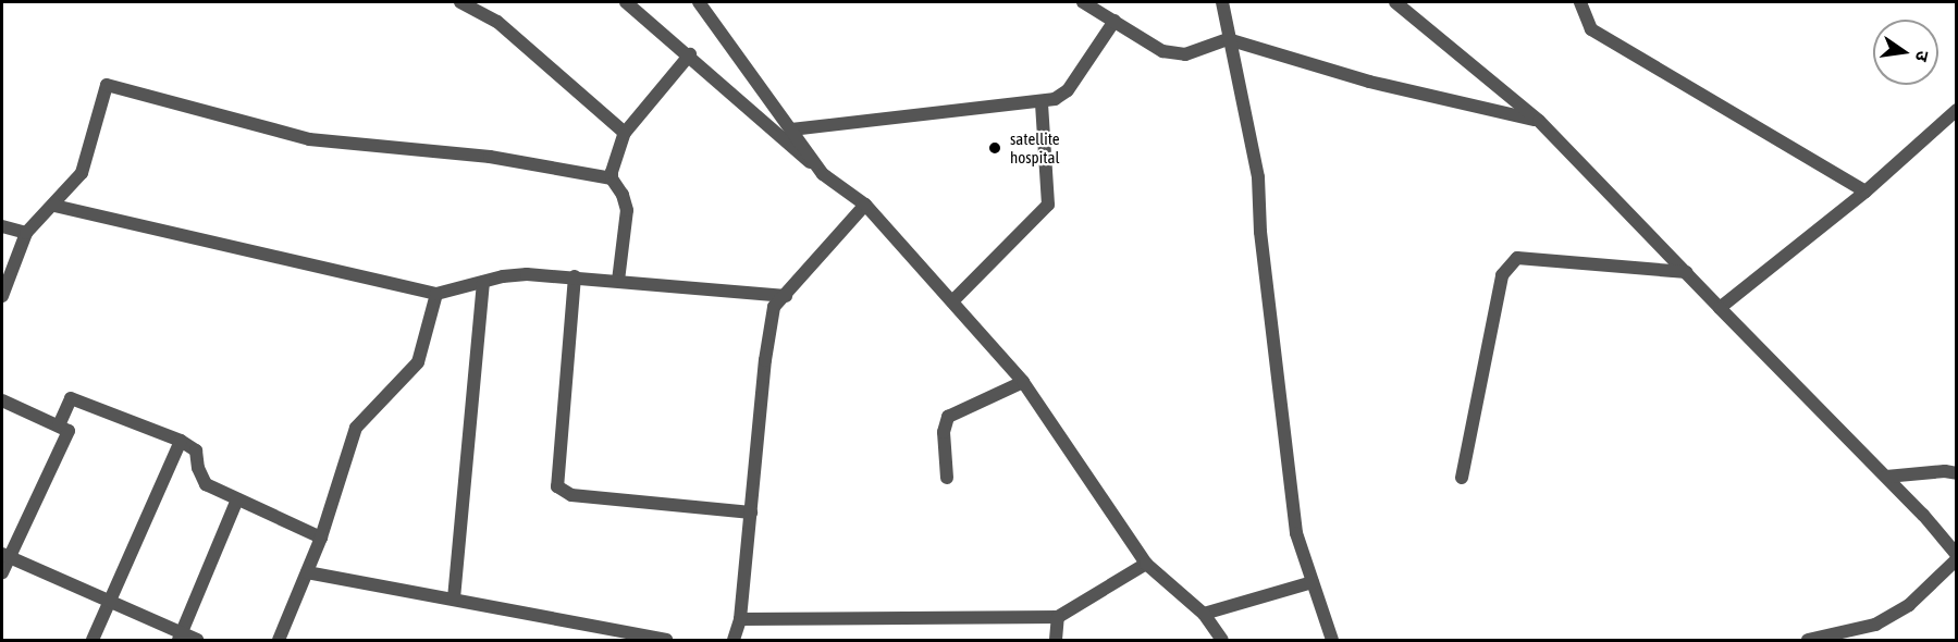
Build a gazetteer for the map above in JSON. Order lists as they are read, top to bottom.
{
  "places": ["satellite hospital"],
  "north": "right"
}
